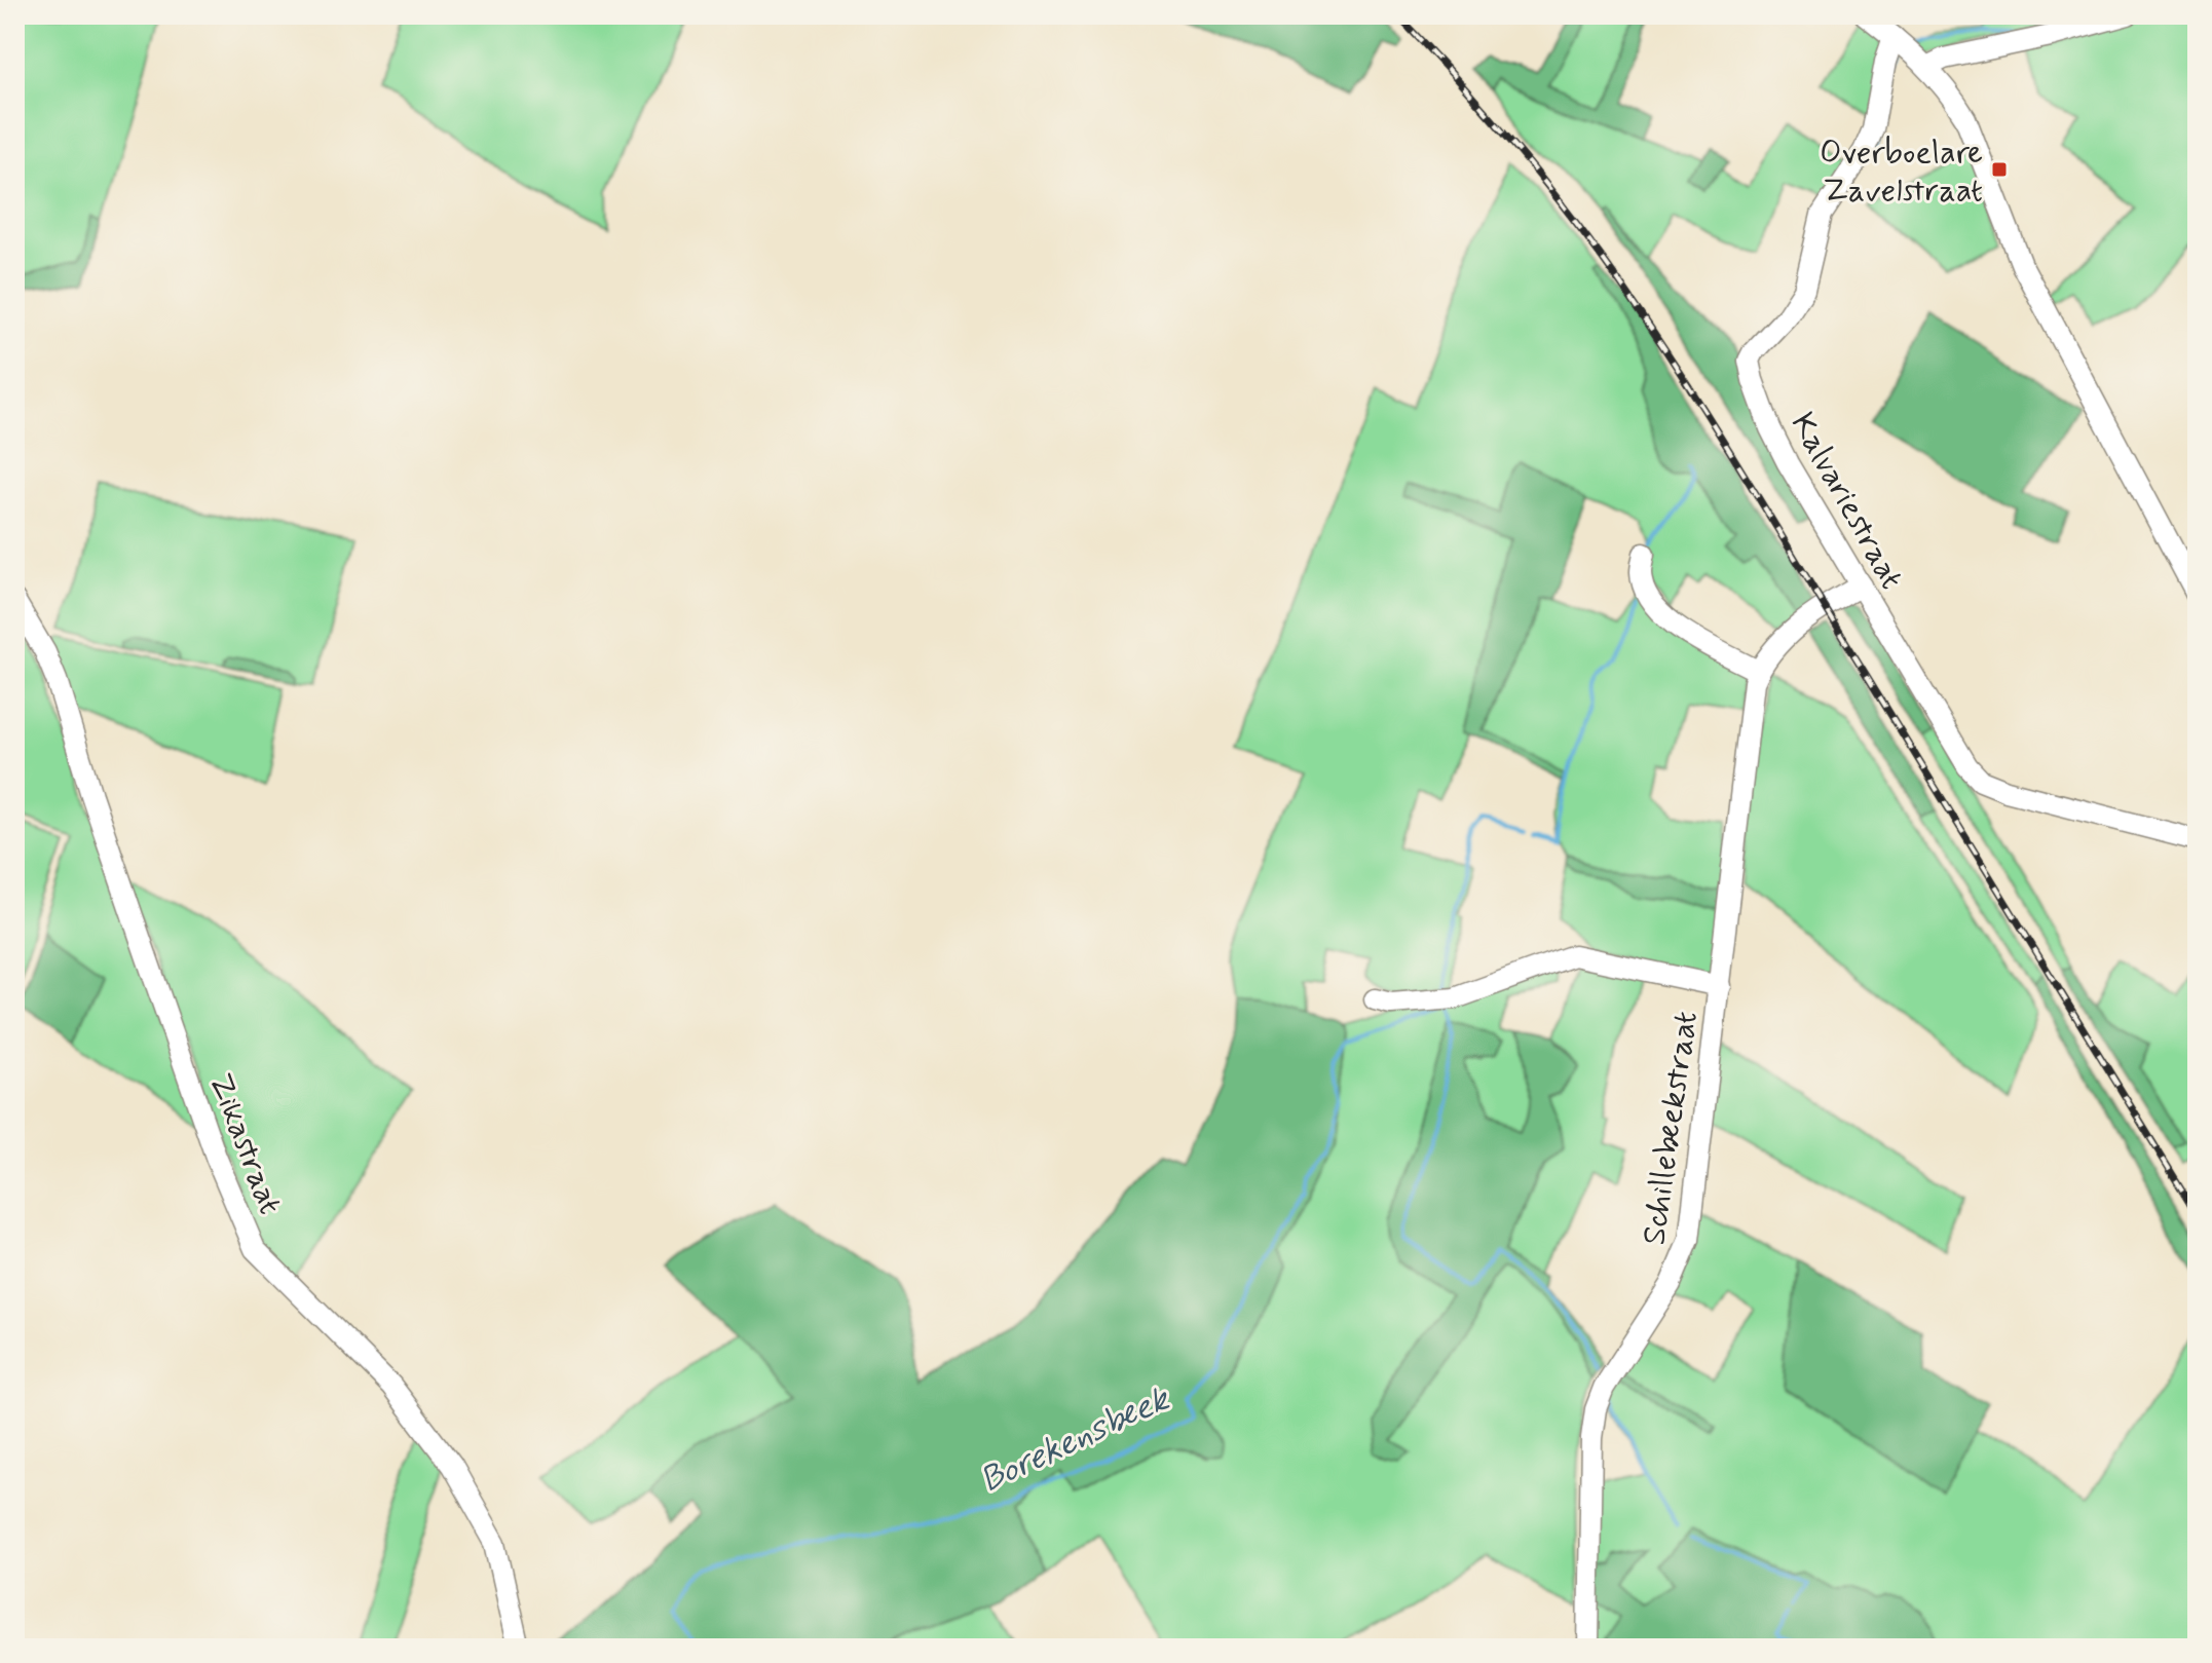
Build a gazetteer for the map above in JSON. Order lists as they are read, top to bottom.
{
  "streets": {
    "street": ["Kalvariestraat", "Schillebeekstraat", "Zikastraat"]
  },
  "crossings": [
    ["Kalvariestraat", "Schillebeekstraat"]
  ],
  "water": ["Borekensbeek"],
  "places": {
    "transit": ["Overboelare Zavelstraat"]
  }
}
